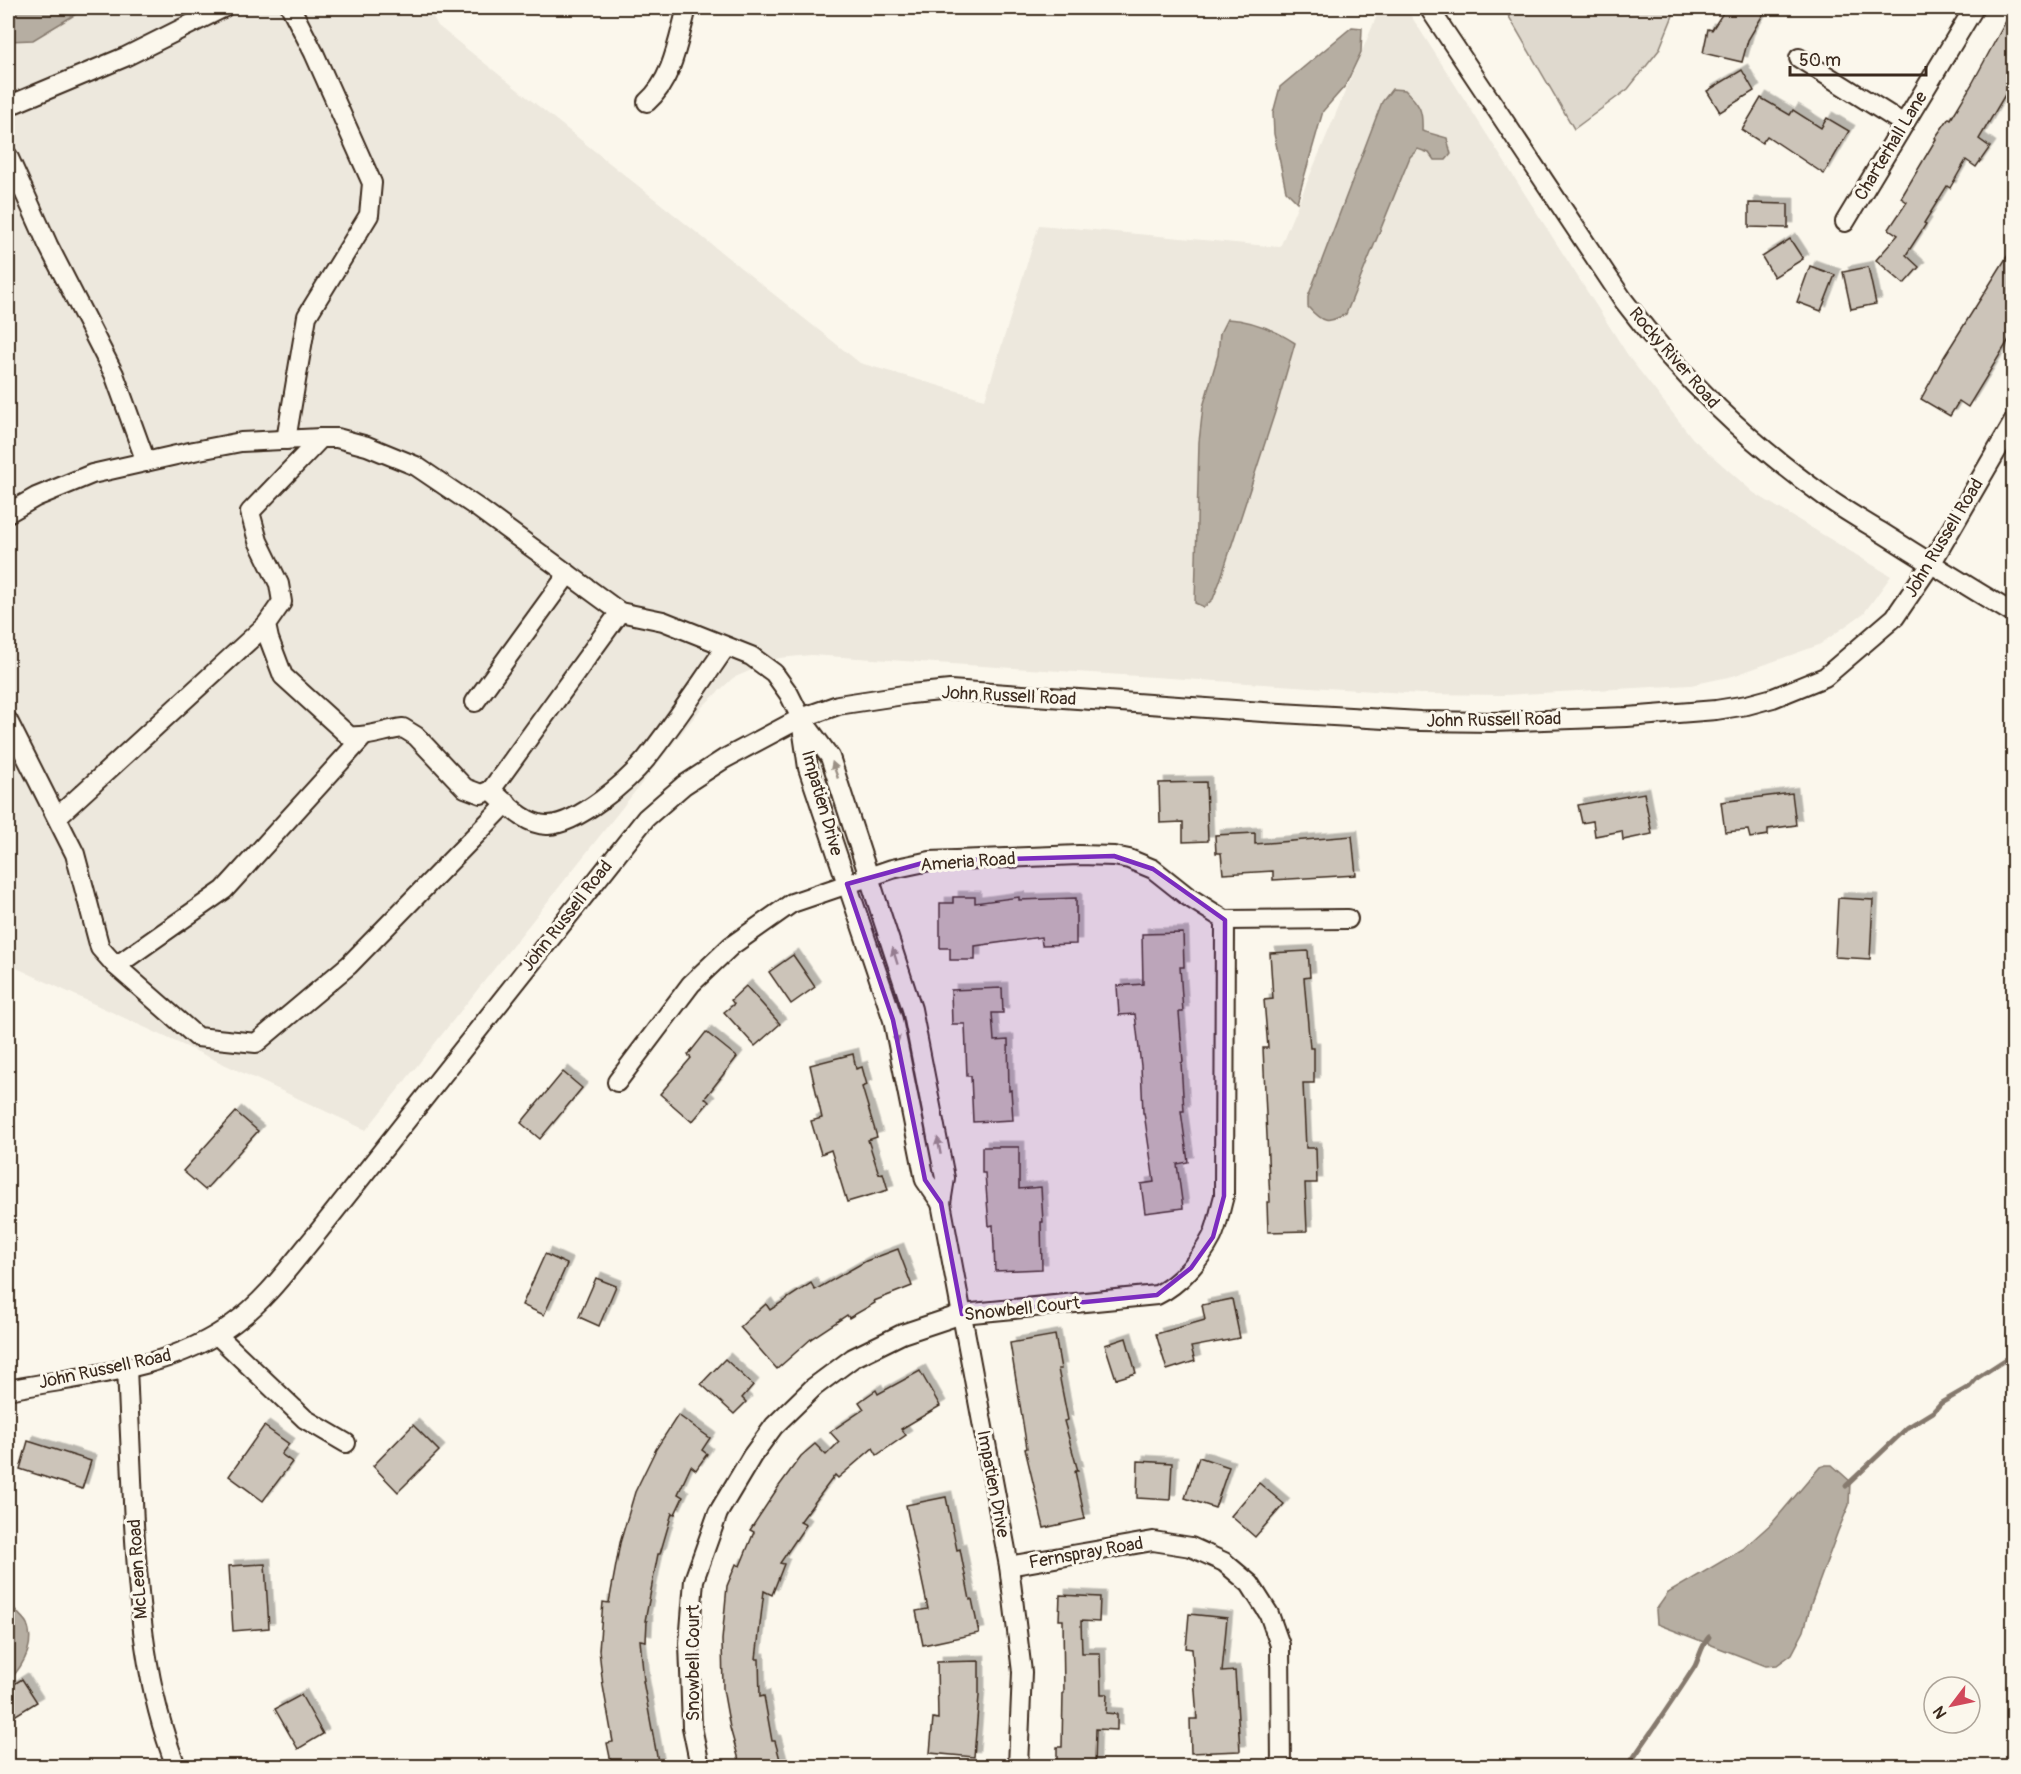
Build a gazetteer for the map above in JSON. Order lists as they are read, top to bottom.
{
  "streets": {
    "street": [
      "Charterhall Lane",
      "Rocky River Road",
      "John Russell Road",
      "Impatien Drive",
      "Ameria Road",
      "Snowbell Court",
      "Fernspray Road",
      "McLean Road"
    ]
  },
  "crossings": [
    ["Rocky River Road", "John Russell Road"],
    ["John Russell Road", "Impatien Drive"],
    ["John Russell Road", "McLean Road"],
    ["Impatien Drive", "Ameria Road"],
    ["Impatien Drive", "Snowbell Court"],
    ["Impatien Drive", "Fernspray Road"],
    ["Ameria Road", "Snowbell Court"]
  ],
  "scale_bar": "50 m",
  "north": "bottom left"
}
